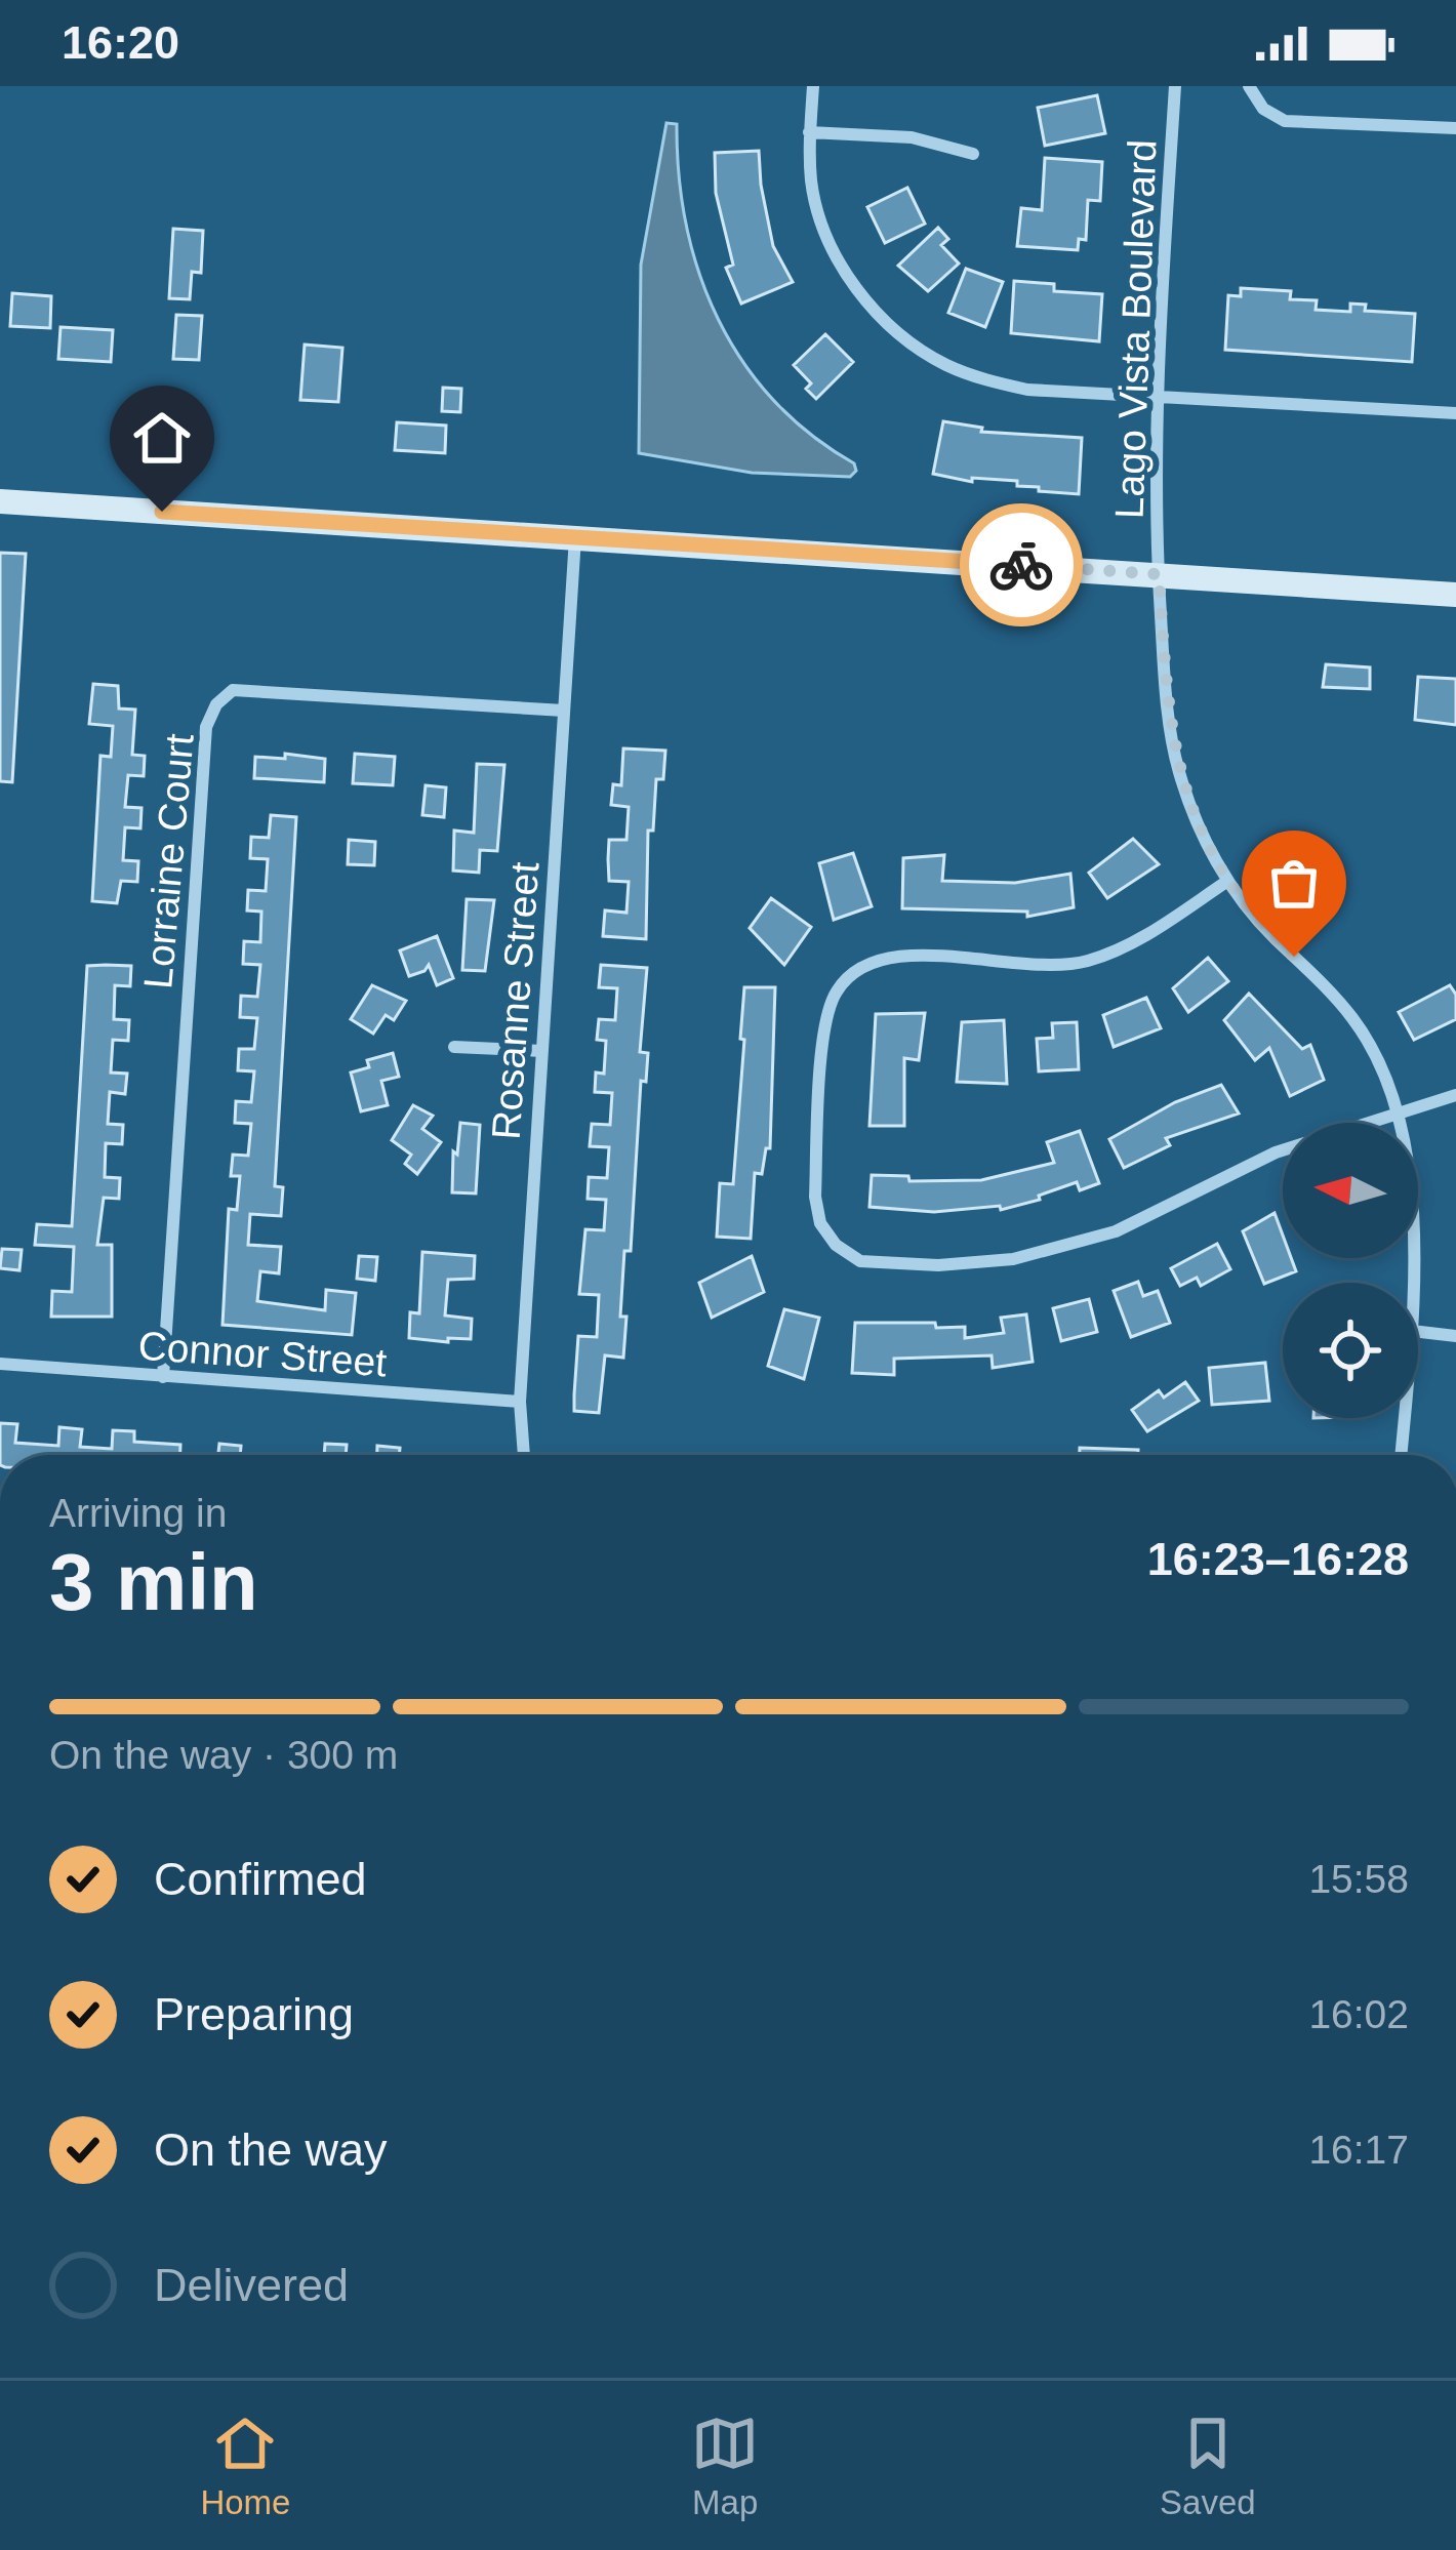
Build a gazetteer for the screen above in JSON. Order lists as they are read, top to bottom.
{
  "streets": {
    "street": [
      "Lago Vista Boulevard",
      "Lorraine Court",
      "Rosanne Street",
      "Connor Street"
    ]
  },
  "crossings": [
    ["Lorraine Court", "Rosanne Street"],
    ["Lorraine Court", "Connor Street"],
    ["Rosanne Street", "Connor Street"]
  ],
  "north": "left",
  "page": {
    "status": "16:20",
    "heading": ["3 min", "Arriving in", "16:23–16:28"],
    "bar": "On the way · 300 m",
    "list": [
      ["Confirmed", "15:58"],
      ["Preparing", "16:02"],
      ["On the way", "16:17"],
      "Delivered"
    ],
    "tabs": ["Home", "Map", "Saved"]
  }
}
